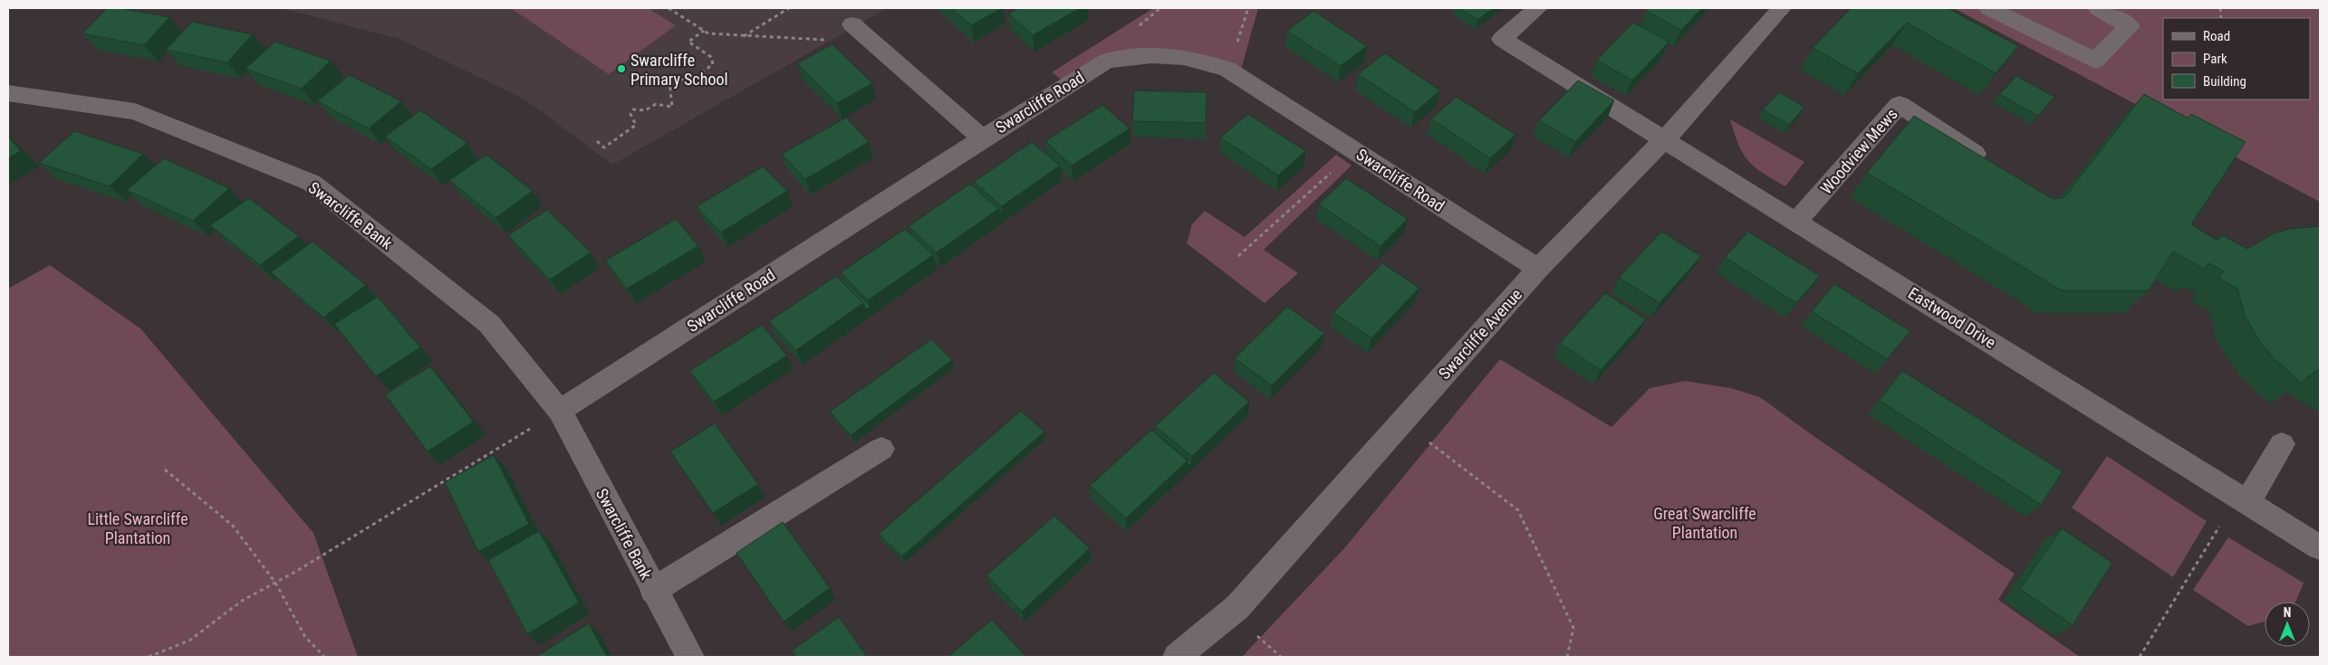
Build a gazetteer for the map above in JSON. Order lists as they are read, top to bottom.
{
  "streets": {
    "street": [
      "Swarcliffe Road",
      "Woodview Mews",
      "Swarcliffe Bank",
      "Eastwood Drive",
      "Swarcliffe Avenue"
    ]
  },
  "crossings": [
    ["Swarcliffe Road", "Swarcliffe Bank"],
    ["Swarcliffe Road", "Swarcliffe Avenue"],
    ["Woodview Mews", "Eastwood Drive"],
    ["Eastwood Drive", "Swarcliffe Avenue"]
  ],
  "parks": ["Great Swarcliffe Plantation", "Little Swarcliffe Plantation"],
  "places": ["Swarcliffe Primary School"],
  "legend": ["Road", "Park", "Building"],
  "north": "top"
}
